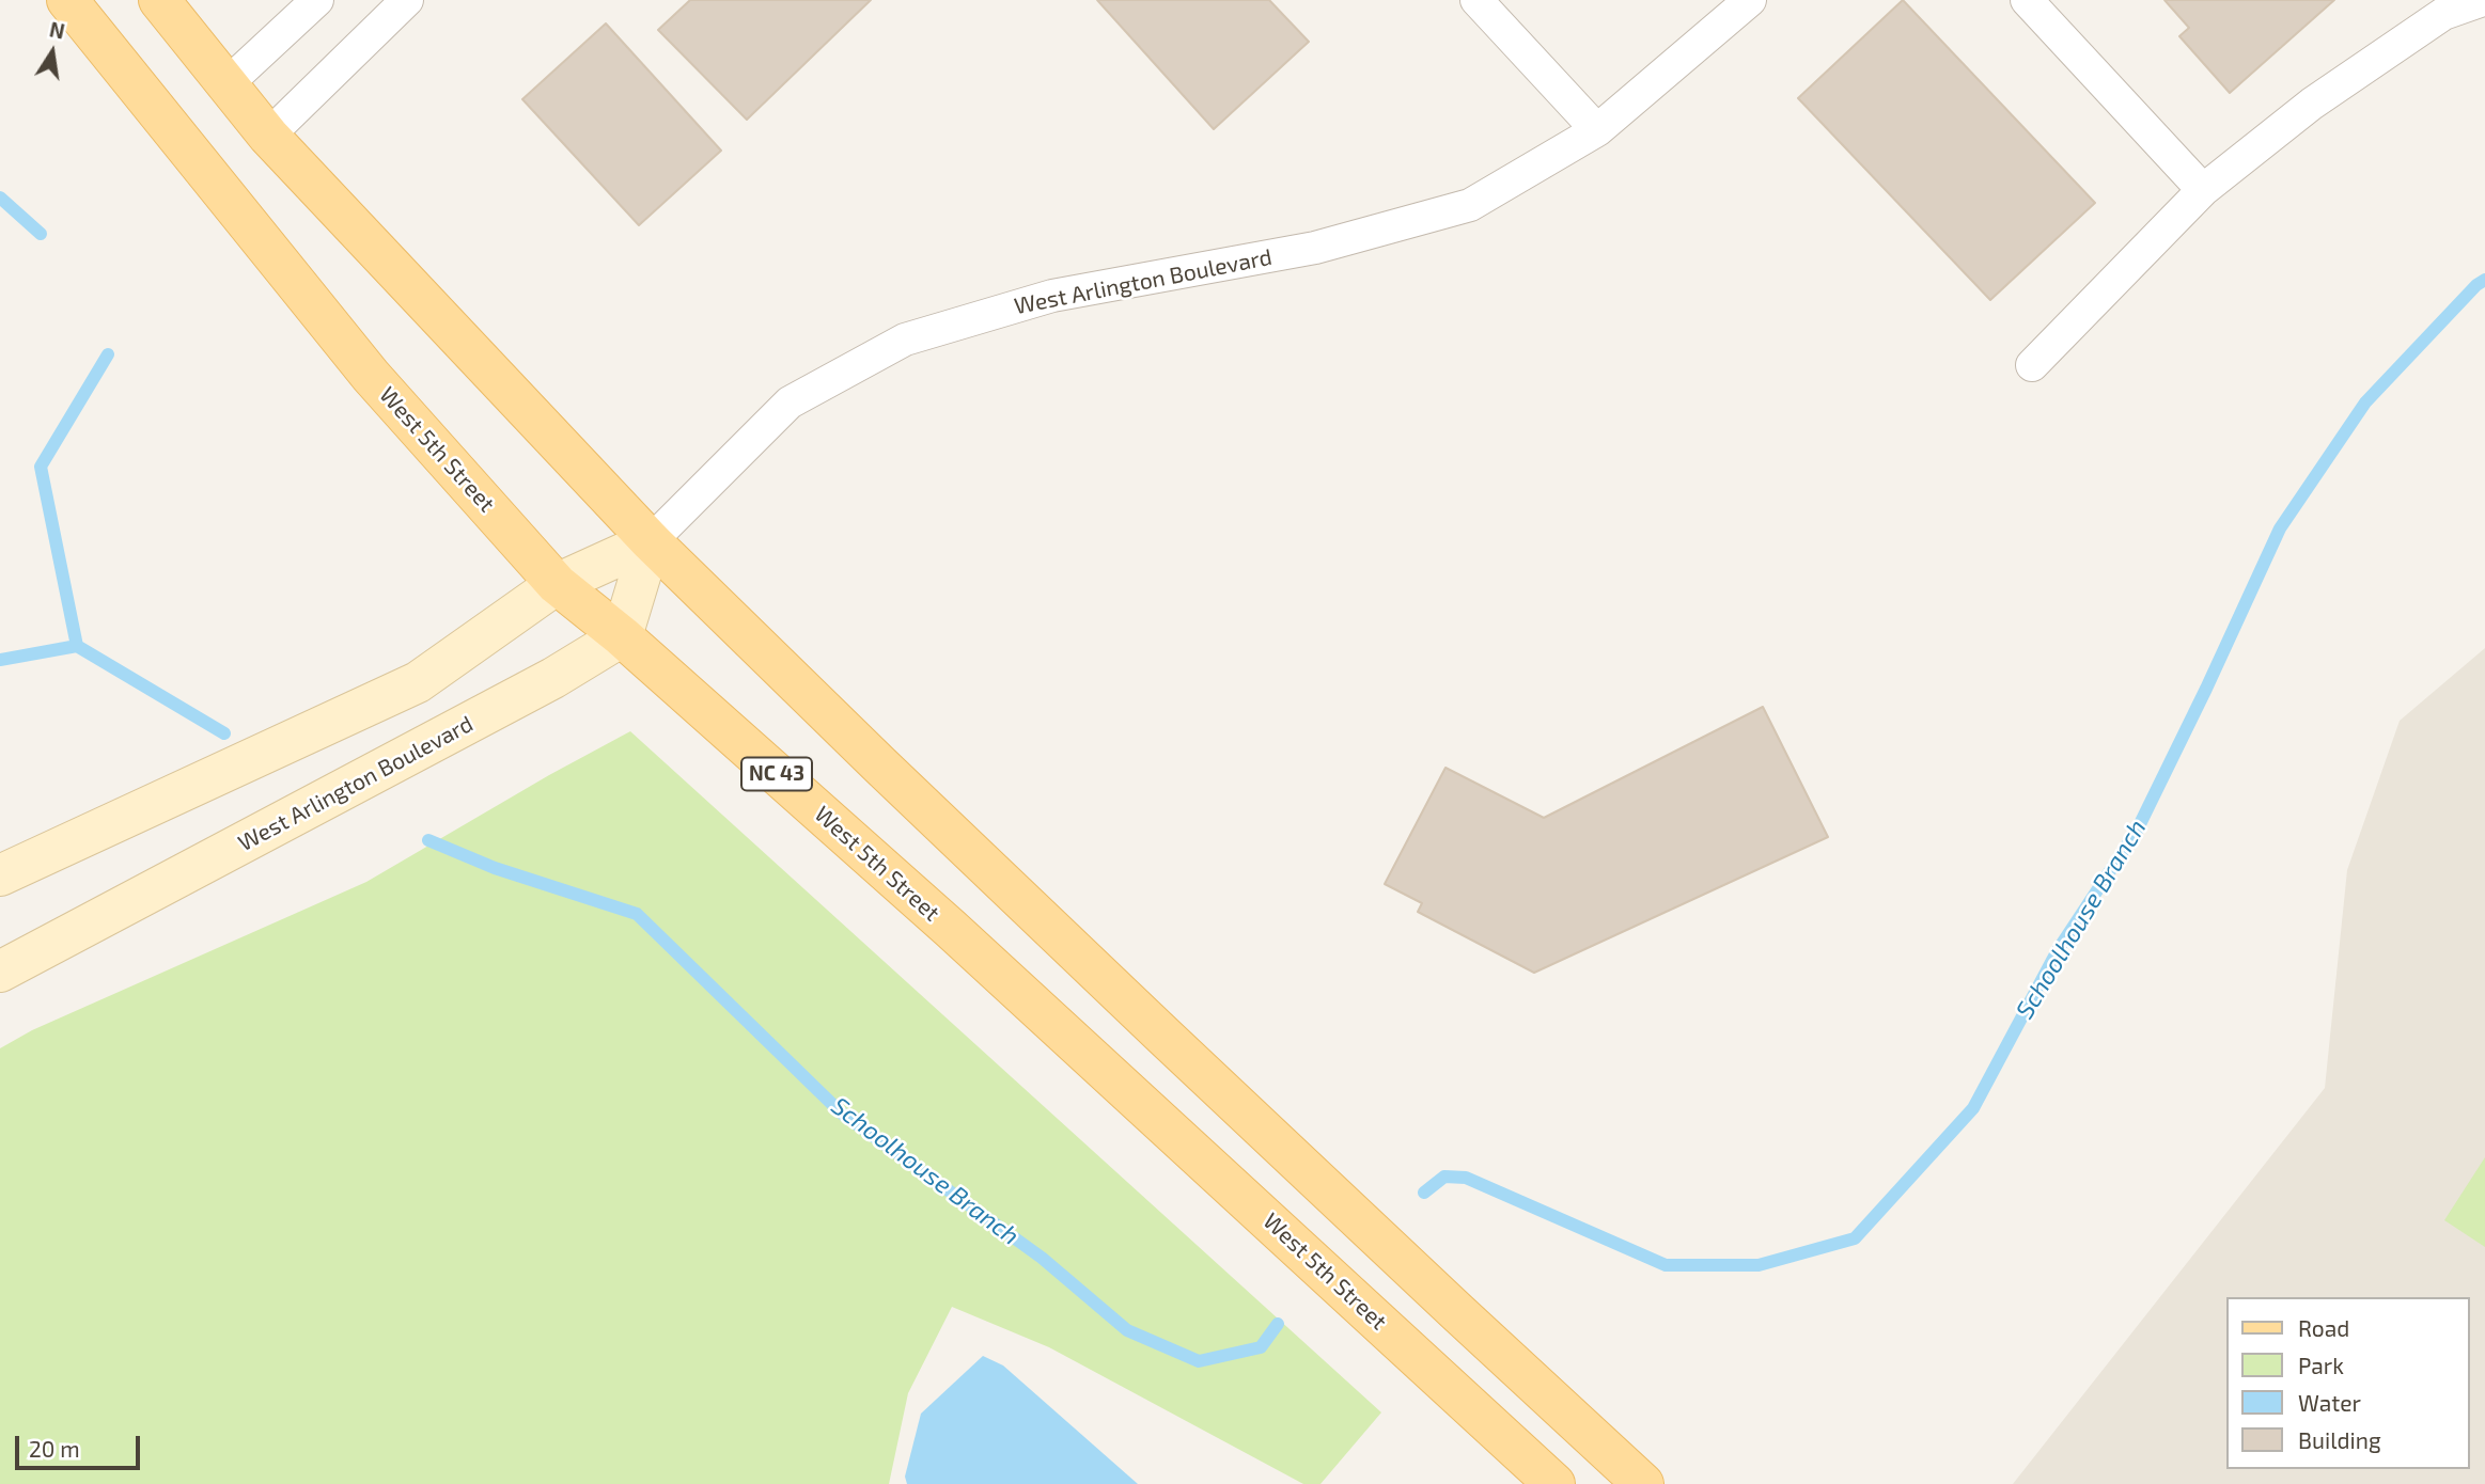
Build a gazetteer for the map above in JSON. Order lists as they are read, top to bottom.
{
  "streets": {
    "main road": ["West Arlington Boulevard", "West 5th Street", "NC 43"]
  },
  "crossings": [
    ["West Arlington Boulevard", "West 5th Street"]
  ],
  "water": ["Schoolhouse Branch"],
  "legend": [
    "Road",
    "Park",
    "Water",
    "Building"
  ],
  "scale_bar": "20 m",
  "north": "top"
}
